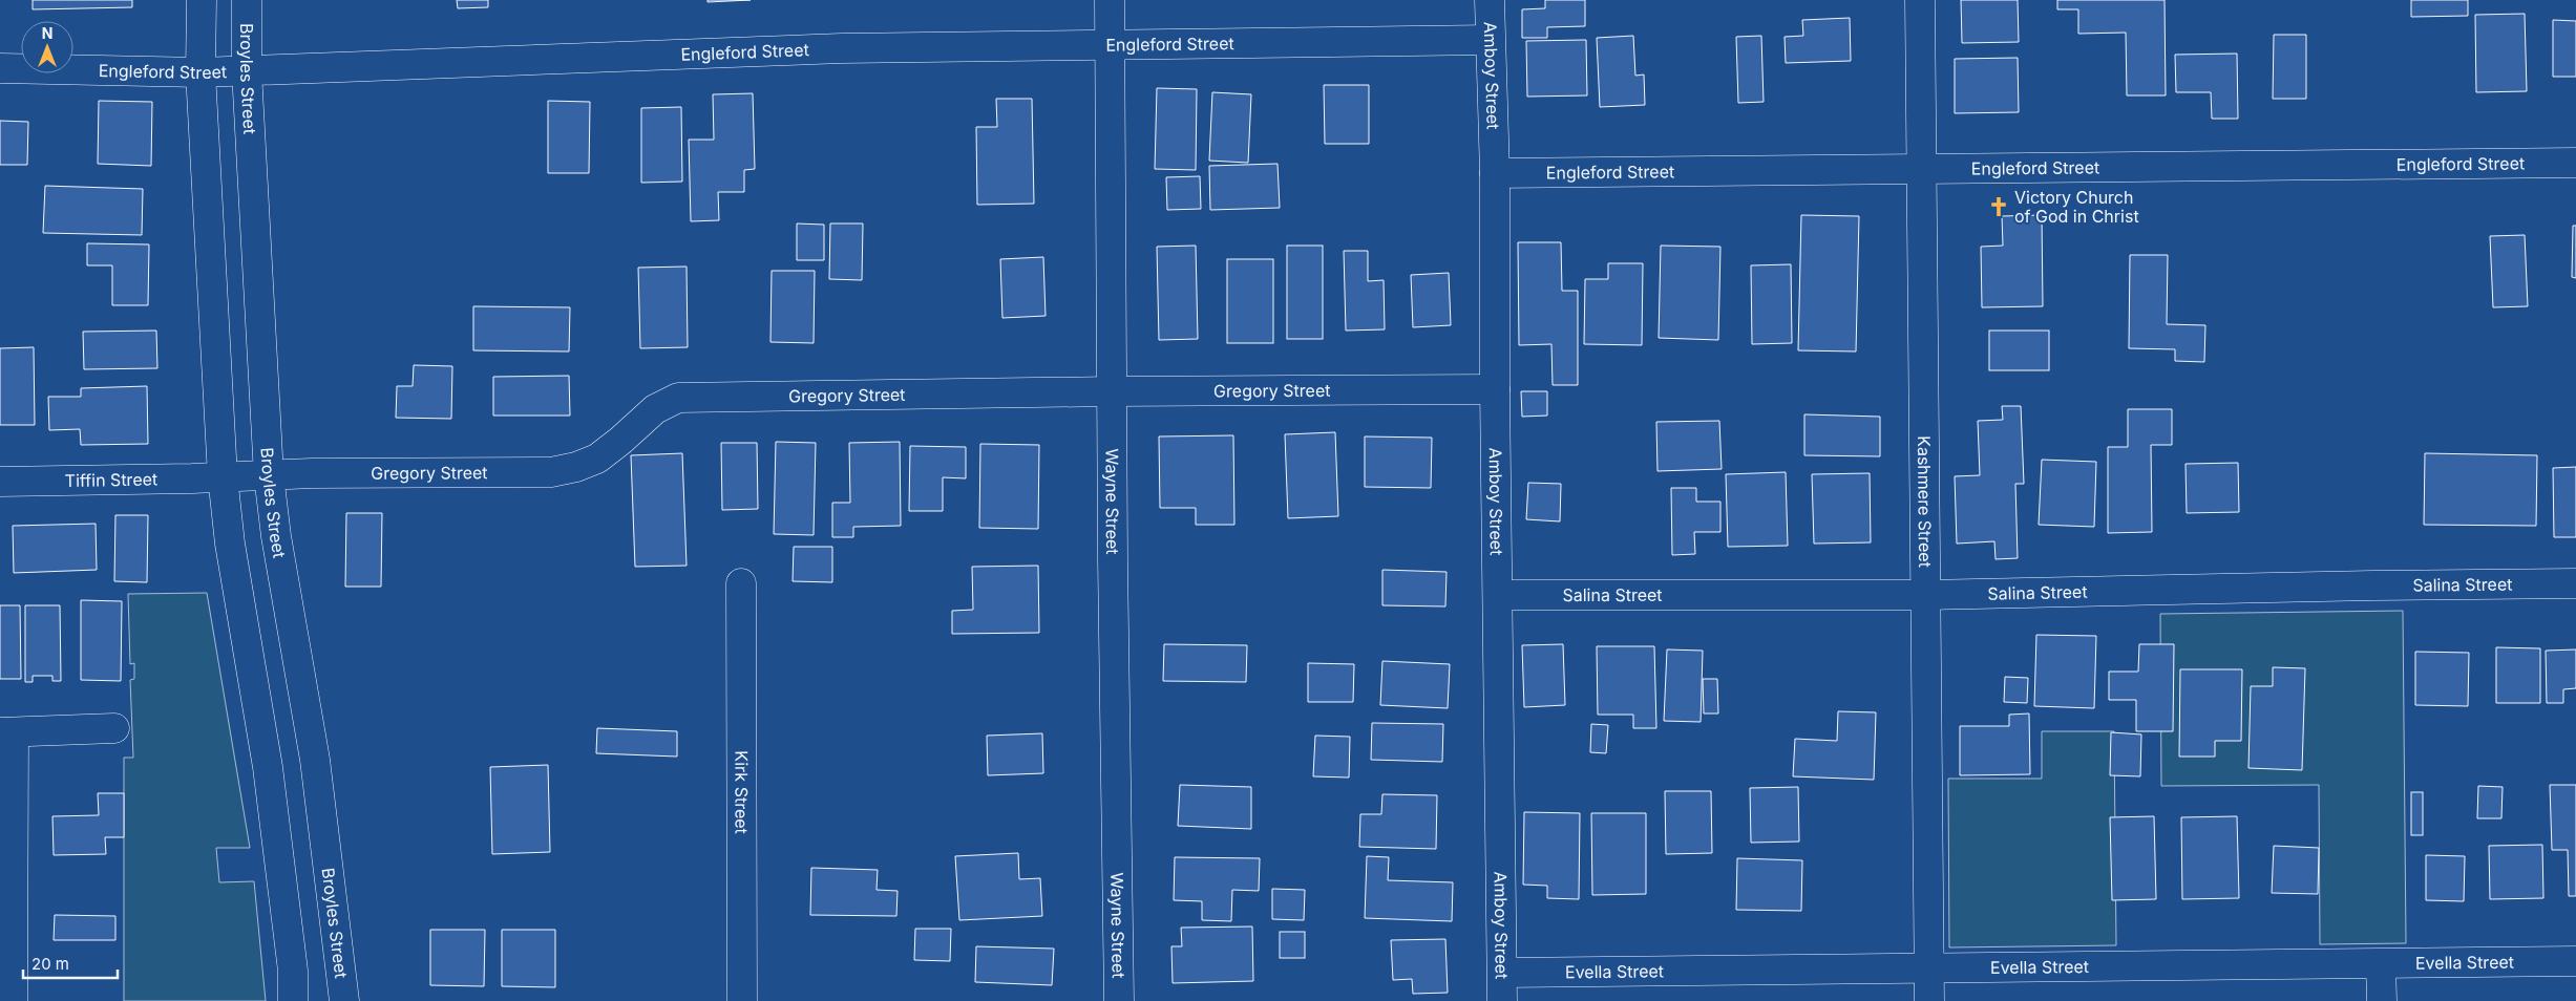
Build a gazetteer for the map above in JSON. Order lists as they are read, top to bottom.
{
  "streets": {
    "street": [
      "Engleford Street",
      "Amboy Street",
      "Broyles Street",
      "Gregory Street",
      "Tiffin Street",
      "Wayne Street",
      "Kashmere Street",
      "Salina Street",
      "Kirk Street",
      "Evella Street"
    ]
  },
  "crossings": [
    ["Engleford Street", "Amboy Street"],
    ["Engleford Street", "Broyles Street"],
    ["Engleford Street", "Wayne Street"],
    ["Engleford Street", "Kashmere Street"],
    ["Amboy Street", "Gregory Street"],
    ["Amboy Street", "Salina Street"],
    ["Amboy Street", "Evella Street"],
    ["Broyles Street", "Gregory Street"],
    ["Gregory Street", "Tiffin Street"],
    ["Gregory Street", "Wayne Street"],
    ["Kashmere Street", "Salina Street"],
    ["Kashmere Street", "Evella Street"]
  ],
  "places": {
    "church": ["Victory Church of God in Christ"]
  },
  "scale_bar": "20 m",
  "north": "top"
}
